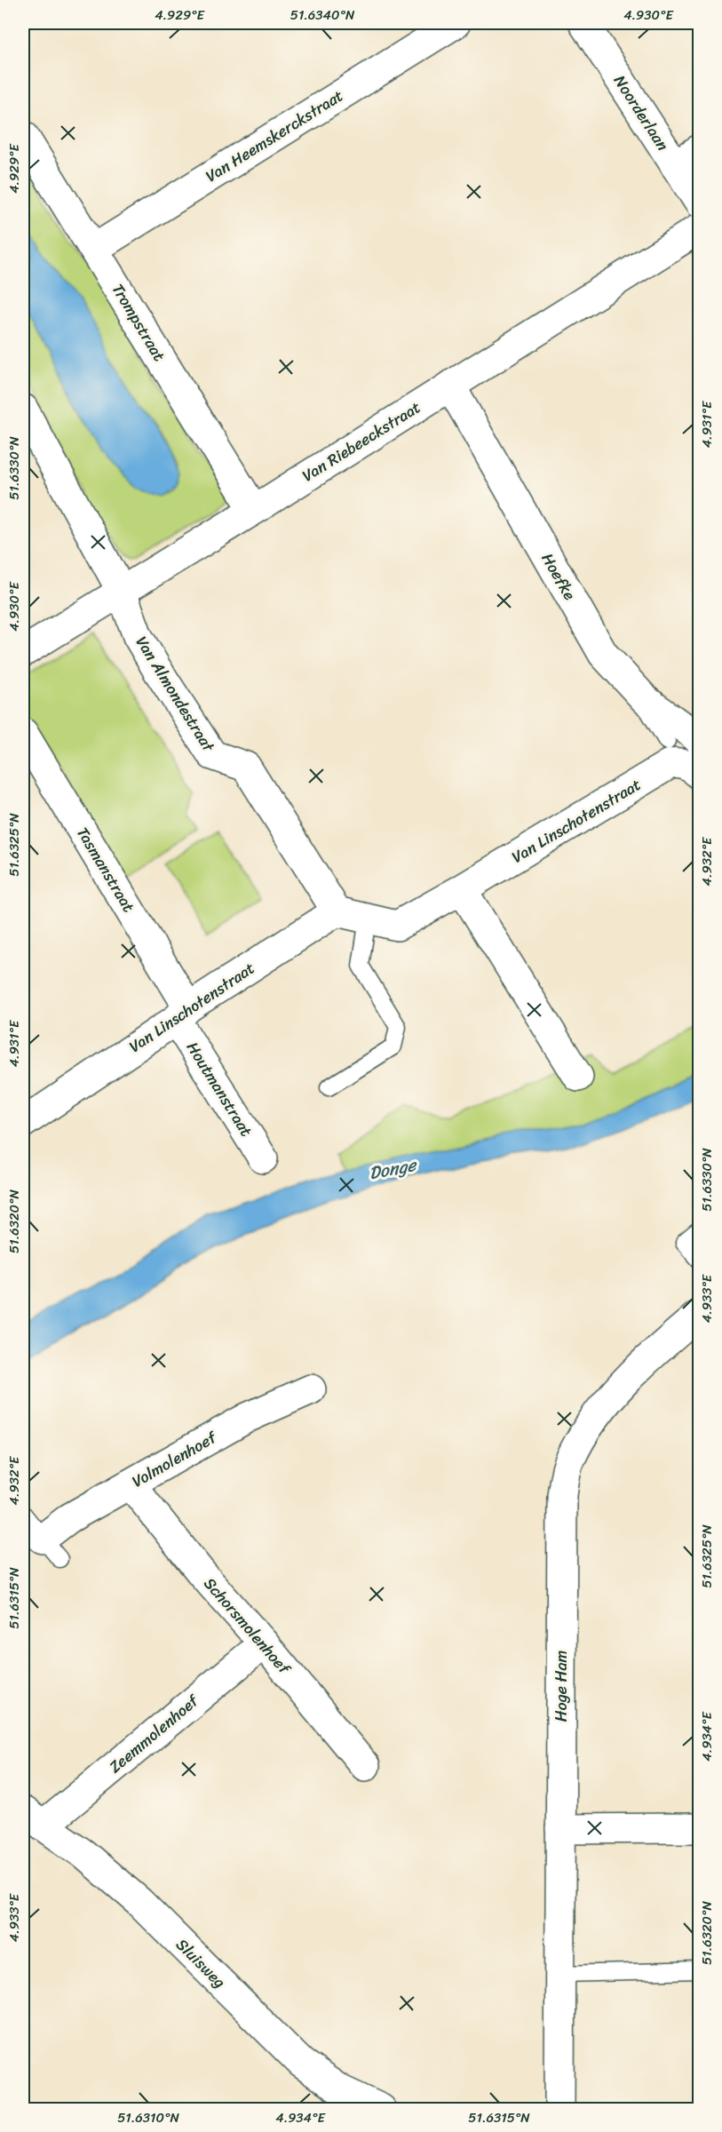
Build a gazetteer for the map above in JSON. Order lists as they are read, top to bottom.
{
  "streets": {
    "street": [
      "Noorderlaan",
      "Van Heemskerckstraat",
      "Trompstraat",
      "Van Riebeeckstraat",
      "Hoefke",
      "Van Almondestraat",
      "Van Linschotenstraat",
      "Tasmanstraat",
      "Houtmanstraat",
      "Volmolenhoef",
      "Schorsmolenhoef",
      "Hoge Ham",
      "Zeemmolenhoef",
      "Sluisweg"
    ]
  },
  "crossings": [
    ["Van Heemskerckstraat", "Trompstraat"],
    ["Trompstraat", "Van Riebeeckstraat"],
    ["Van Riebeeckstraat", "Hoefke"],
    ["Van Riebeeckstraat", "Van Almondestraat"],
    ["Van Almondestraat", "Van Linschotenstraat"],
    ["Van Linschotenstraat", "Tasmanstraat"],
    ["Van Linschotenstraat", "Houtmanstraat"],
    ["Tasmanstraat", "Houtmanstraat"],
    ["Volmolenhoef", "Schorsmolenhoef"],
    ["Schorsmolenhoef", "Zeemmolenhoef"],
    ["Zeemmolenhoef", "Sluisweg"]
  ],
  "water": ["Donge"],
  "coordinates": [
    "4.929°E",
    "51.6340°N",
    "4.930°E",
    "4.931°E",
    "51.6330°N",
    "51.6325°N",
    "4.932°E",
    "51.6320°N",
    "4.933°E",
    "51.6315°N",
    "4.934°E",
    "51.6310°N"
  ]
}
